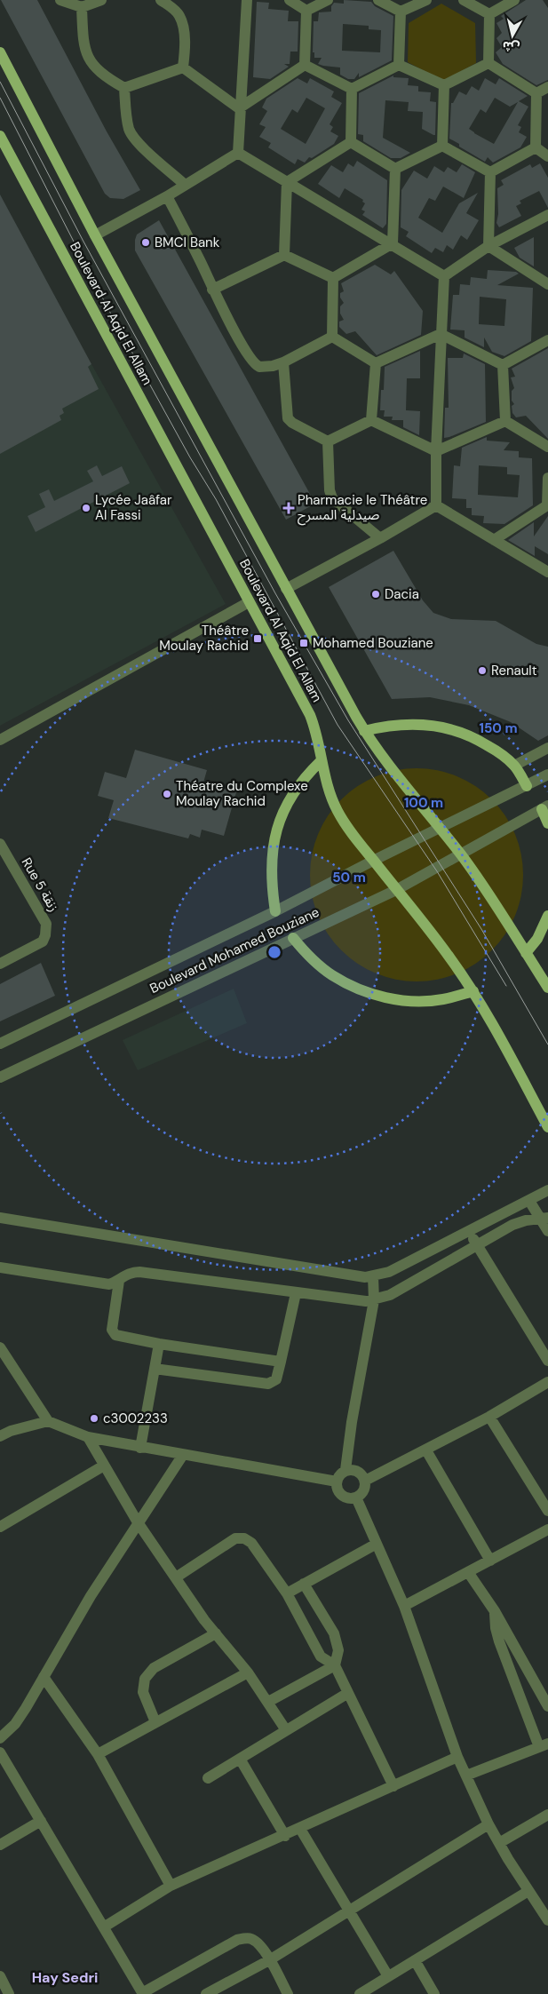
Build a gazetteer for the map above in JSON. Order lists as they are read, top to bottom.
{
  "streets": {
    "main road": ["Boulevard Al Aqid El Allam"],
    "street": ["Rue 5 زنقة", "Boulevard Mohamed Bouziane"]
  },
  "crossings": [
    ["Boulevard Al Aqid El Allam", "Boulevard Mohamed Bouziane"]
  ],
  "districts": ["Hay Sedri"],
  "places": {
    "other": [
      "BMCI Bank",
      "Lycée Jaâfar Al Fassi",
      "Dacia",
      "Renault",
      "Théatre du Complexe Moulay Rachid",
      "c3002233"
    ],
    "health": ["Pharmacie le Théâtre صيدلية المسرح"],
    "transit": ["Théâtre Moulay Rachid", "Mohamed Bouziane"]
  },
  "north": "bottom",
  "rings": ["150 m", "100 m", "50 m"]
}
